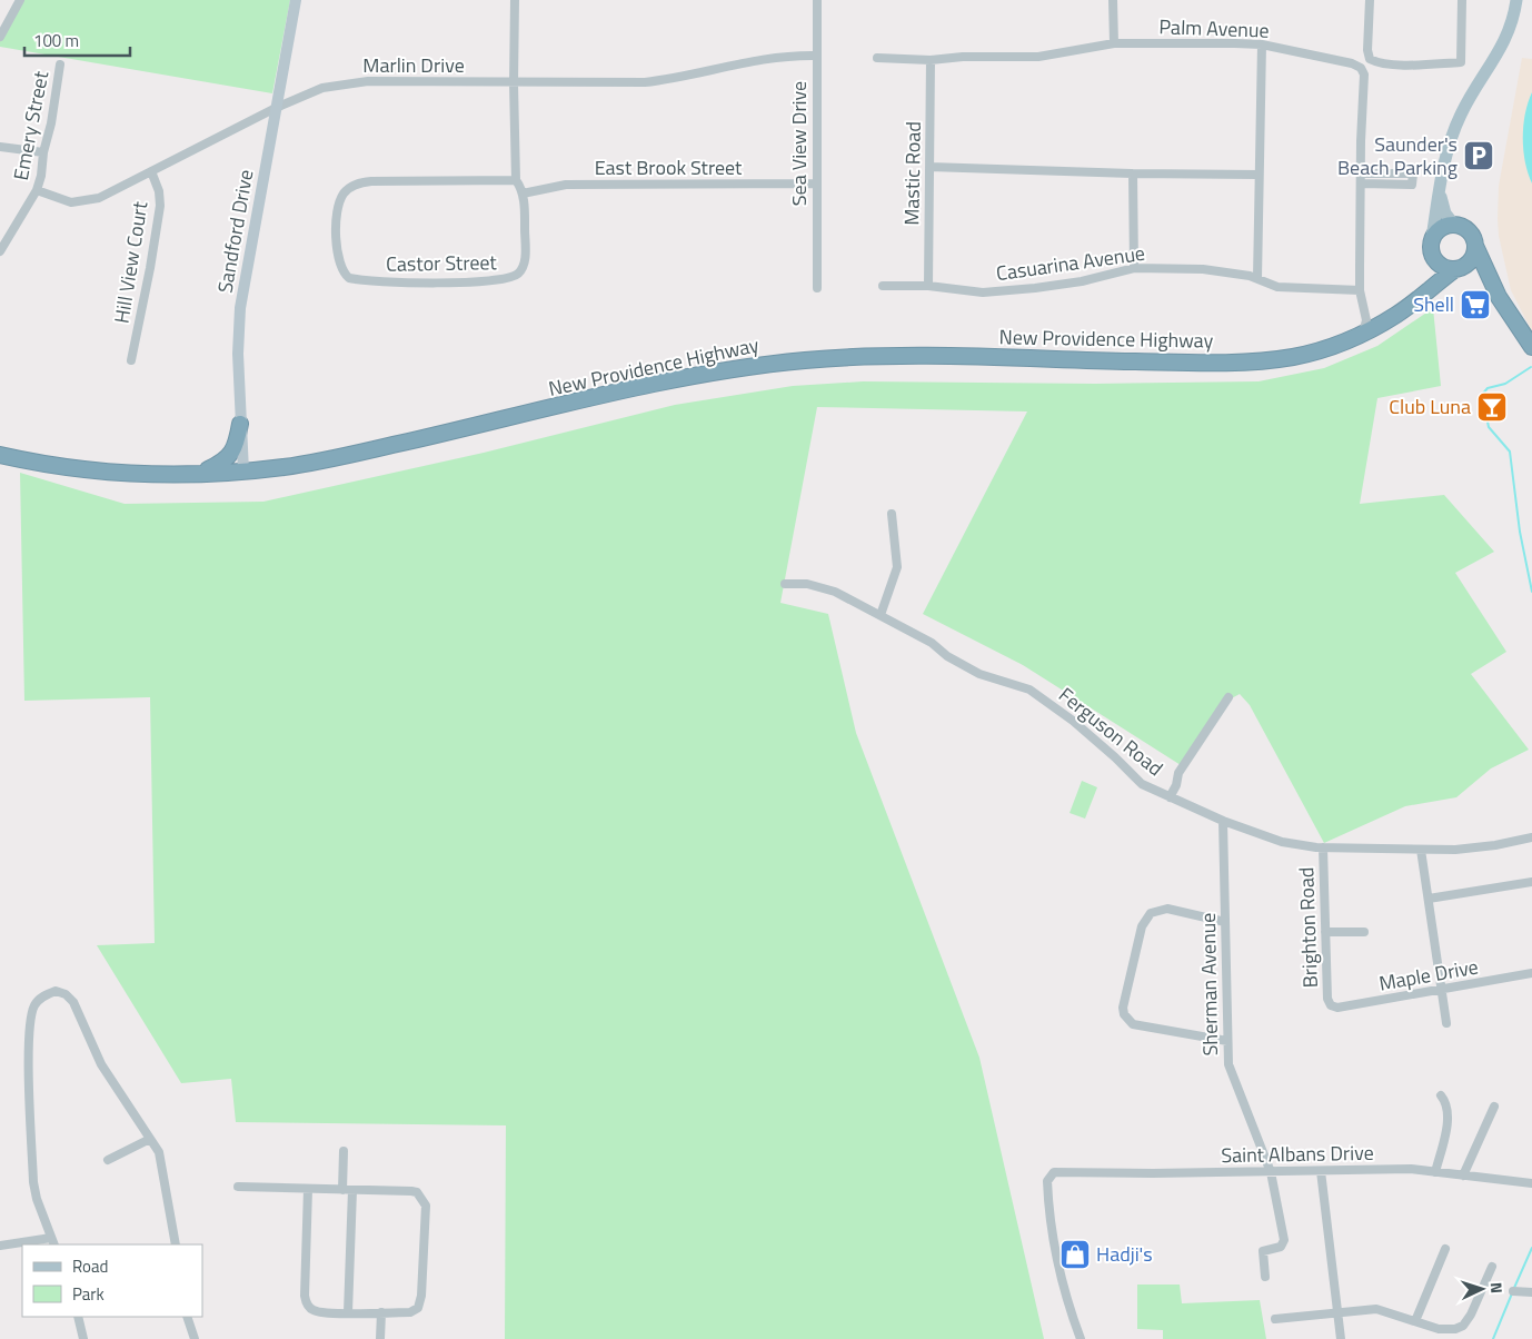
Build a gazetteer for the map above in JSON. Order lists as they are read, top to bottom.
{
  "streets": {
    "highway": ["New Providence Highway"],
    "street": [
      "Palm Avenue",
      "Marlin Drive",
      "Emery Street",
      "Sea View Drive",
      "East Brook Street",
      "Mastic Road",
      "Sandford Drive",
      "Hill View Court",
      "Castor Street",
      "Casuarina Avenue",
      "Ferguson Road",
      "Brighton Road",
      "Maple Drive",
      "Sherman Avenue",
      "Saint Albans Drive"
    ]
  },
  "crossings": [
    ["Palm Avenue", "Mastic Road"],
    ["Palm Avenue", "Casuarina Avenue"],
    ["Palm Avenue", "New Providence Highway"],
    ["Marlin Drive", "Emery Street"],
    ["Marlin Drive", "Sea View Drive"],
    ["Marlin Drive", "Sandford Drive"],
    ["Marlin Drive", "Hill View Court"],
    ["Marlin Drive", "Castor Street"],
    ["Sea View Drive", "East Brook Street"],
    ["East Brook Street", "Castor Street"],
    ["Mastic Road", "Casuarina Avenue"],
    ["Sandford Drive", "New Providence Highway"],
    ["Ferguson Road", "Brighton Road"],
    ["Ferguson Road", "Sherman Avenue"],
    ["Brighton Road", "Maple Drive"],
    ["Sherman Avenue", "Saint Albans Drive"]
  ],
  "places": {
    "parking": ["Saunder's Beach Parking"],
    "supermarket": ["Shell"],
    "bar": ["Club Luna"],
    "shop": ["Hadji's"]
  },
  "legend": ["Road", "Park"],
  "scale_bar": "100 m",
  "north": "right"
}
